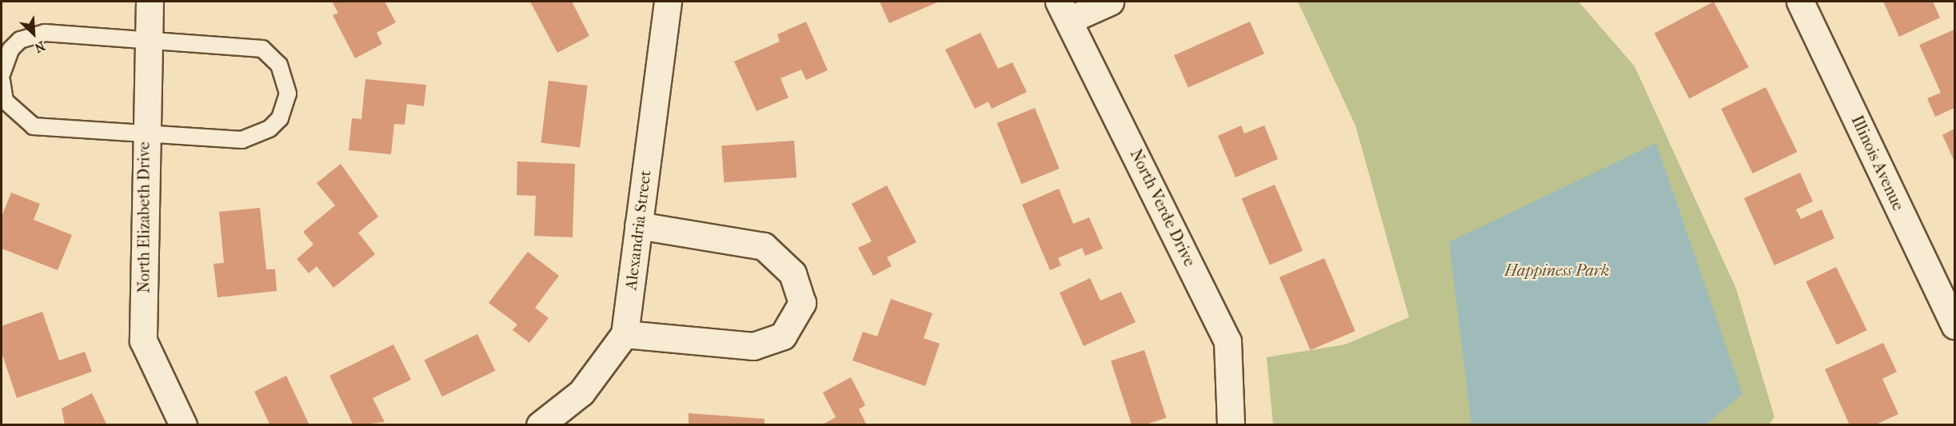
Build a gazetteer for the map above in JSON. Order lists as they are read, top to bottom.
{
  "streets": {
    "street": [
      "Illinois Avenue",
      "North Verde Drive",
      "North Elizabeth Drive",
      "Alexandria Street"
    ]
  },
  "parks": ["Happiness Park"],
  "north": "bottom right"
}
